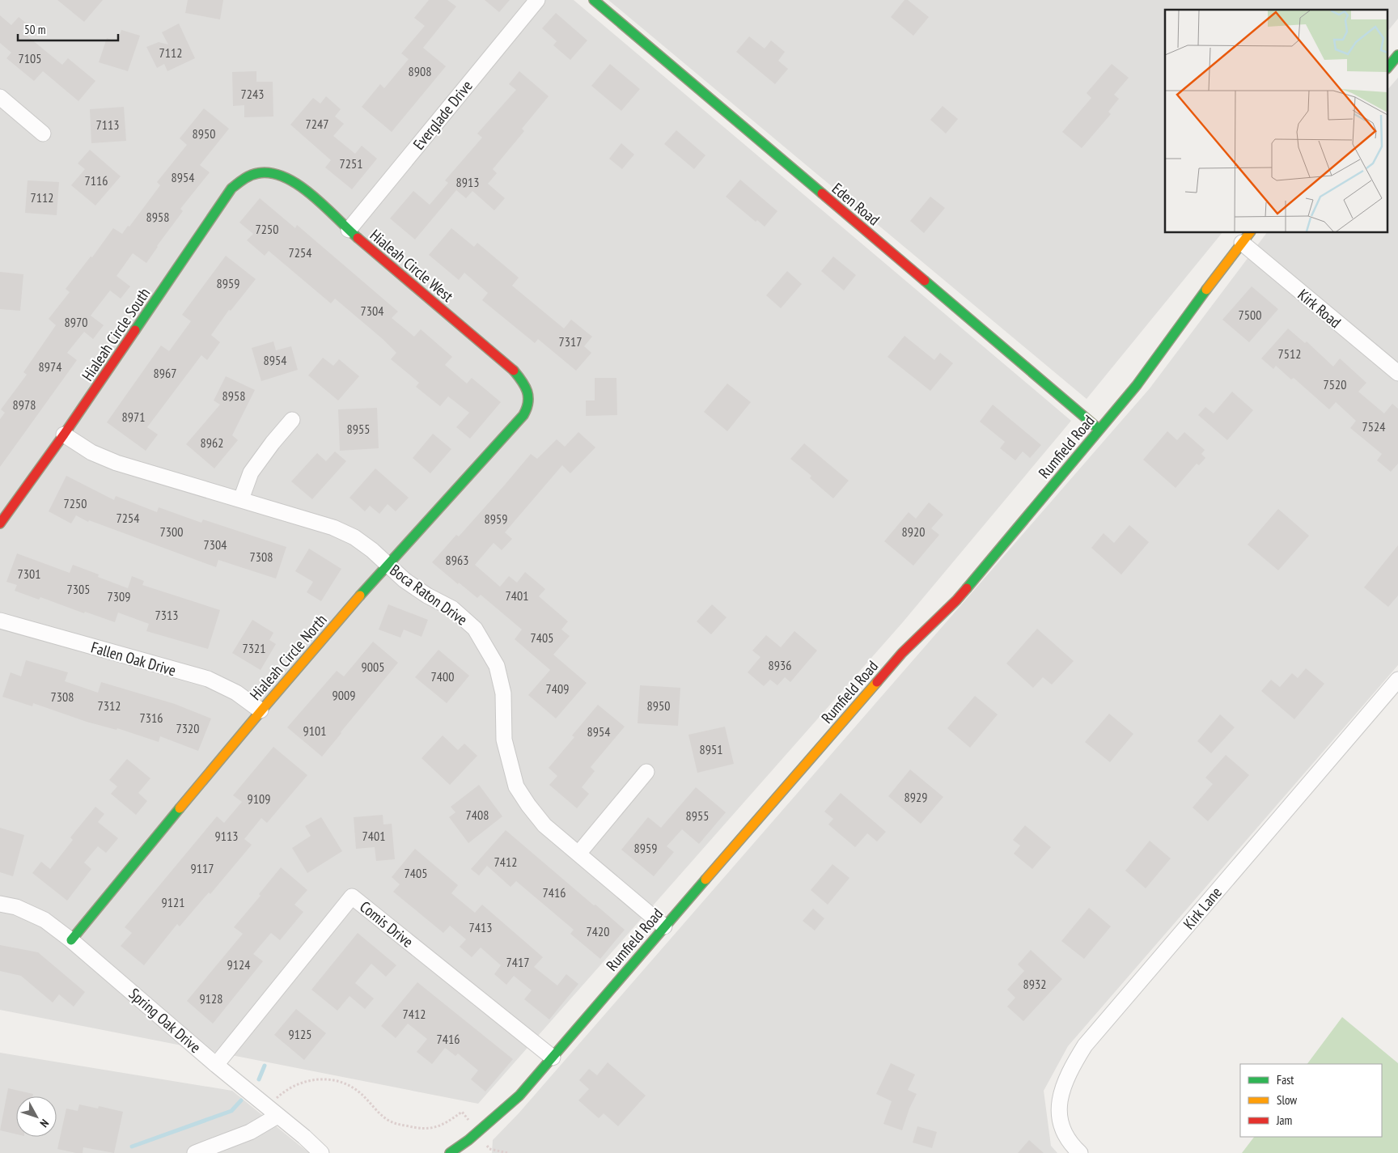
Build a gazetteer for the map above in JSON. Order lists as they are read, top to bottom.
{
  "streets": {
    "street": [
      "Everglade Drive",
      "Eden Road",
      "Hialeah Circle West",
      "Kirk Road",
      "Hialeah Circle South",
      "Rumfield Road",
      "Boca Raton Drive",
      "Hialeah Circle North",
      "Fallen Oak Drive",
      "Kirk Lane",
      "Comis Drive",
      "Spring Oak Drive"
    ]
  },
  "crossings": [
    ["Everglade Drive", "Hialeah Circle West"],
    ["Eden Road", "Rumfield Road"],
    ["Hialeah Circle West", "Hialeah Circle South"],
    ["Hialeah Circle West", "Hialeah Circle North"],
    ["Kirk Road", "Rumfield Road"],
    ["Hialeah Circle South", "Boca Raton Drive"],
    ["Rumfield Road", "Boca Raton Drive"],
    ["Rumfield Road", "Comis Drive"],
    ["Boca Raton Drive", "Hialeah Circle North"],
    ["Hialeah Circle North", "Fallen Oak Drive"],
    ["Hialeah Circle North", "Spring Oak Drive"],
    ["Comis Drive", "Spring Oak Drive"]
  ],
  "house_numbers": [
    "7112",
    "7105",
    "8908",
    "7243",
    "7247",
    "7113",
    "8950",
    "7251",
    "8954",
    "7116",
    "8913",
    "7112",
    "8958",
    "7250",
    "7254",
    "8959",
    "7304",
    "7500",
    "8970",
    "7317",
    "7512",
    "8954",
    "8974",
    "8967",
    "7520",
    "8958",
    "8978",
    "8971",
    "7524",
    "8955",
    "8962",
    "7250",
    "7254",
    "8959",
    "7300",
    "8920",
    "7304",
    "7308",
    "8963",
    "7301",
    "7305",
    "7401",
    "7309",
    "7313",
    "7405",
    "7321",
    "8936",
    "9005",
    "7400",
    "7409",
    "9009",
    "7308",
    "7312",
    "8950",
    "7316",
    "7320",
    "9101",
    "8954",
    "8951",
    "8929",
    "9109",
    "7408",
    "8955",
    "9113",
    "7401",
    "8959",
    "7412",
    "9117",
    "7405",
    "7416",
    "9121",
    "7413",
    "7420",
    "7417",
    "9124",
    "8932",
    "9128",
    "7412",
    "9125",
    "7416"
  ],
  "legend": ["Fast", "Slow", "Jam"],
  "scale_bar": "50 m",
  "north": "bottom right"
}
